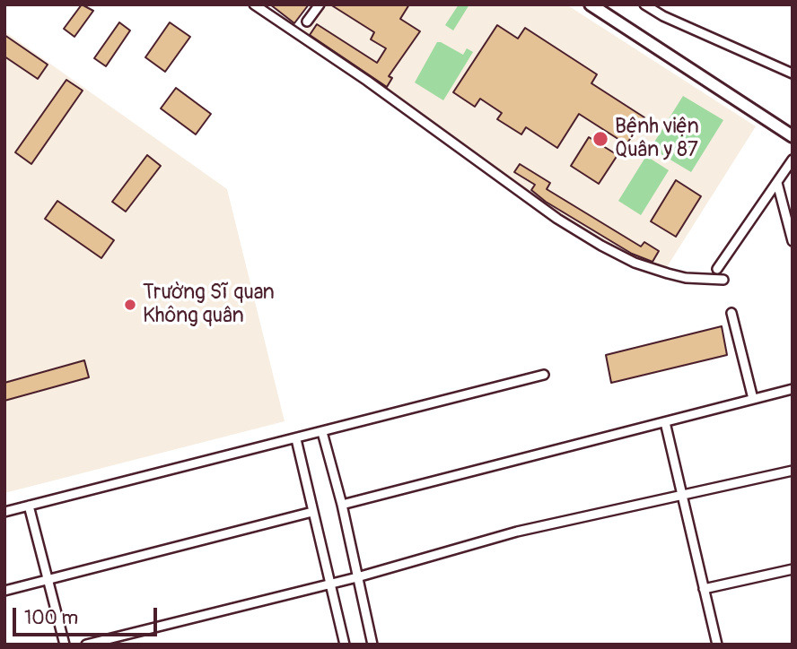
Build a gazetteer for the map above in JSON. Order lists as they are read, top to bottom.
{
  "places": ["Bệnh viện Quân y 87", "Trường Sĩ quan Không quân"],
  "scale_bar": "100 m"
}
